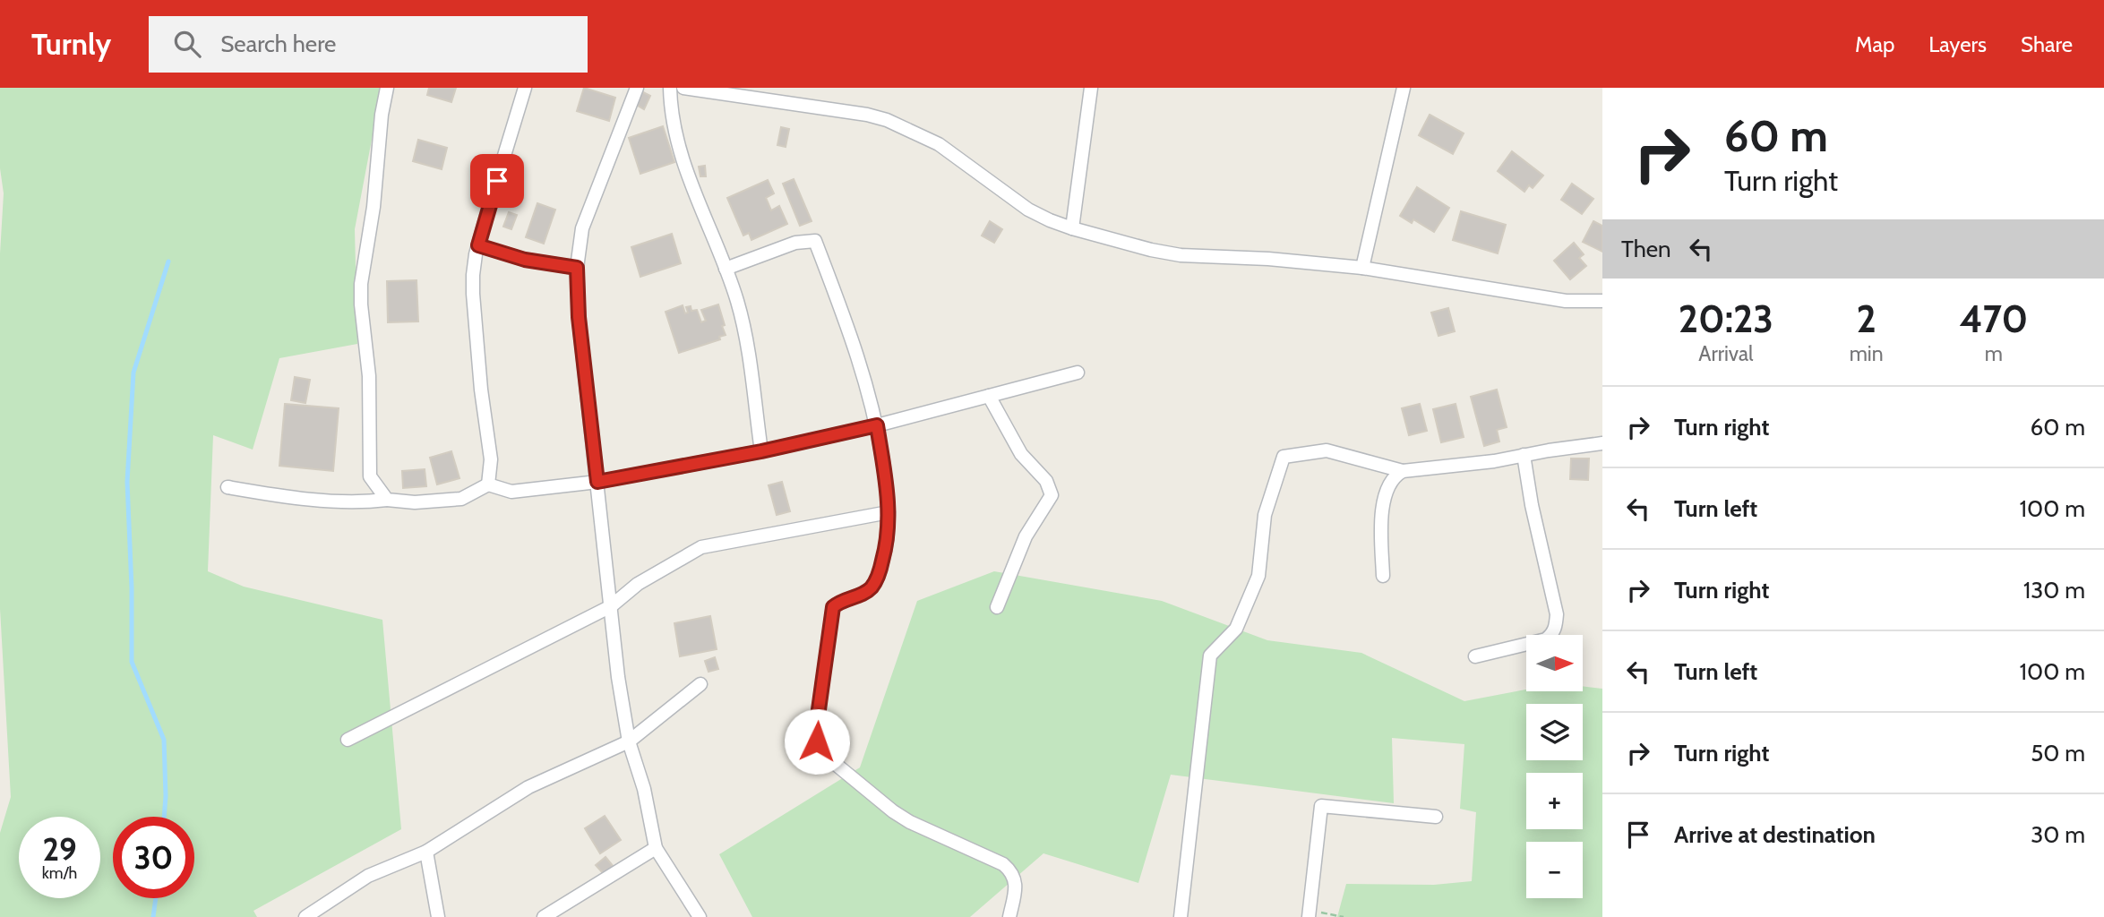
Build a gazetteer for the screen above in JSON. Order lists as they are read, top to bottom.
{
  "north": "right",
  "page": {
    "header": "Turnly",
    "search": "Search here",
    "nav": ["Map", "Layers", "Share"],
    "turn": ["60 m", "Turn right"],
    "then": "Then",
    "eta": [
      "20:23",
      "Arrival",
      "2",
      "min",
      "470",
      "m"
    ],
    "list": [
      {
        "name": "Turn right",
        "value": "60 m"
      },
      {
        "name": "Turn left",
        "value": "100 m"
      },
      {
        "name": "Turn right",
        "value": "130 m"
      },
      {
        "name": "Turn left",
        "value": "100 m"
      },
      {
        "name": "Turn right",
        "value": "50 m"
      },
      {
        "name": "Arrive at destination",
        "value": "30 m"
      }
    ],
    "map_buttons": ["+", "−"],
    "speed": "29 km/h",
    "limit": "30"
  }
}
